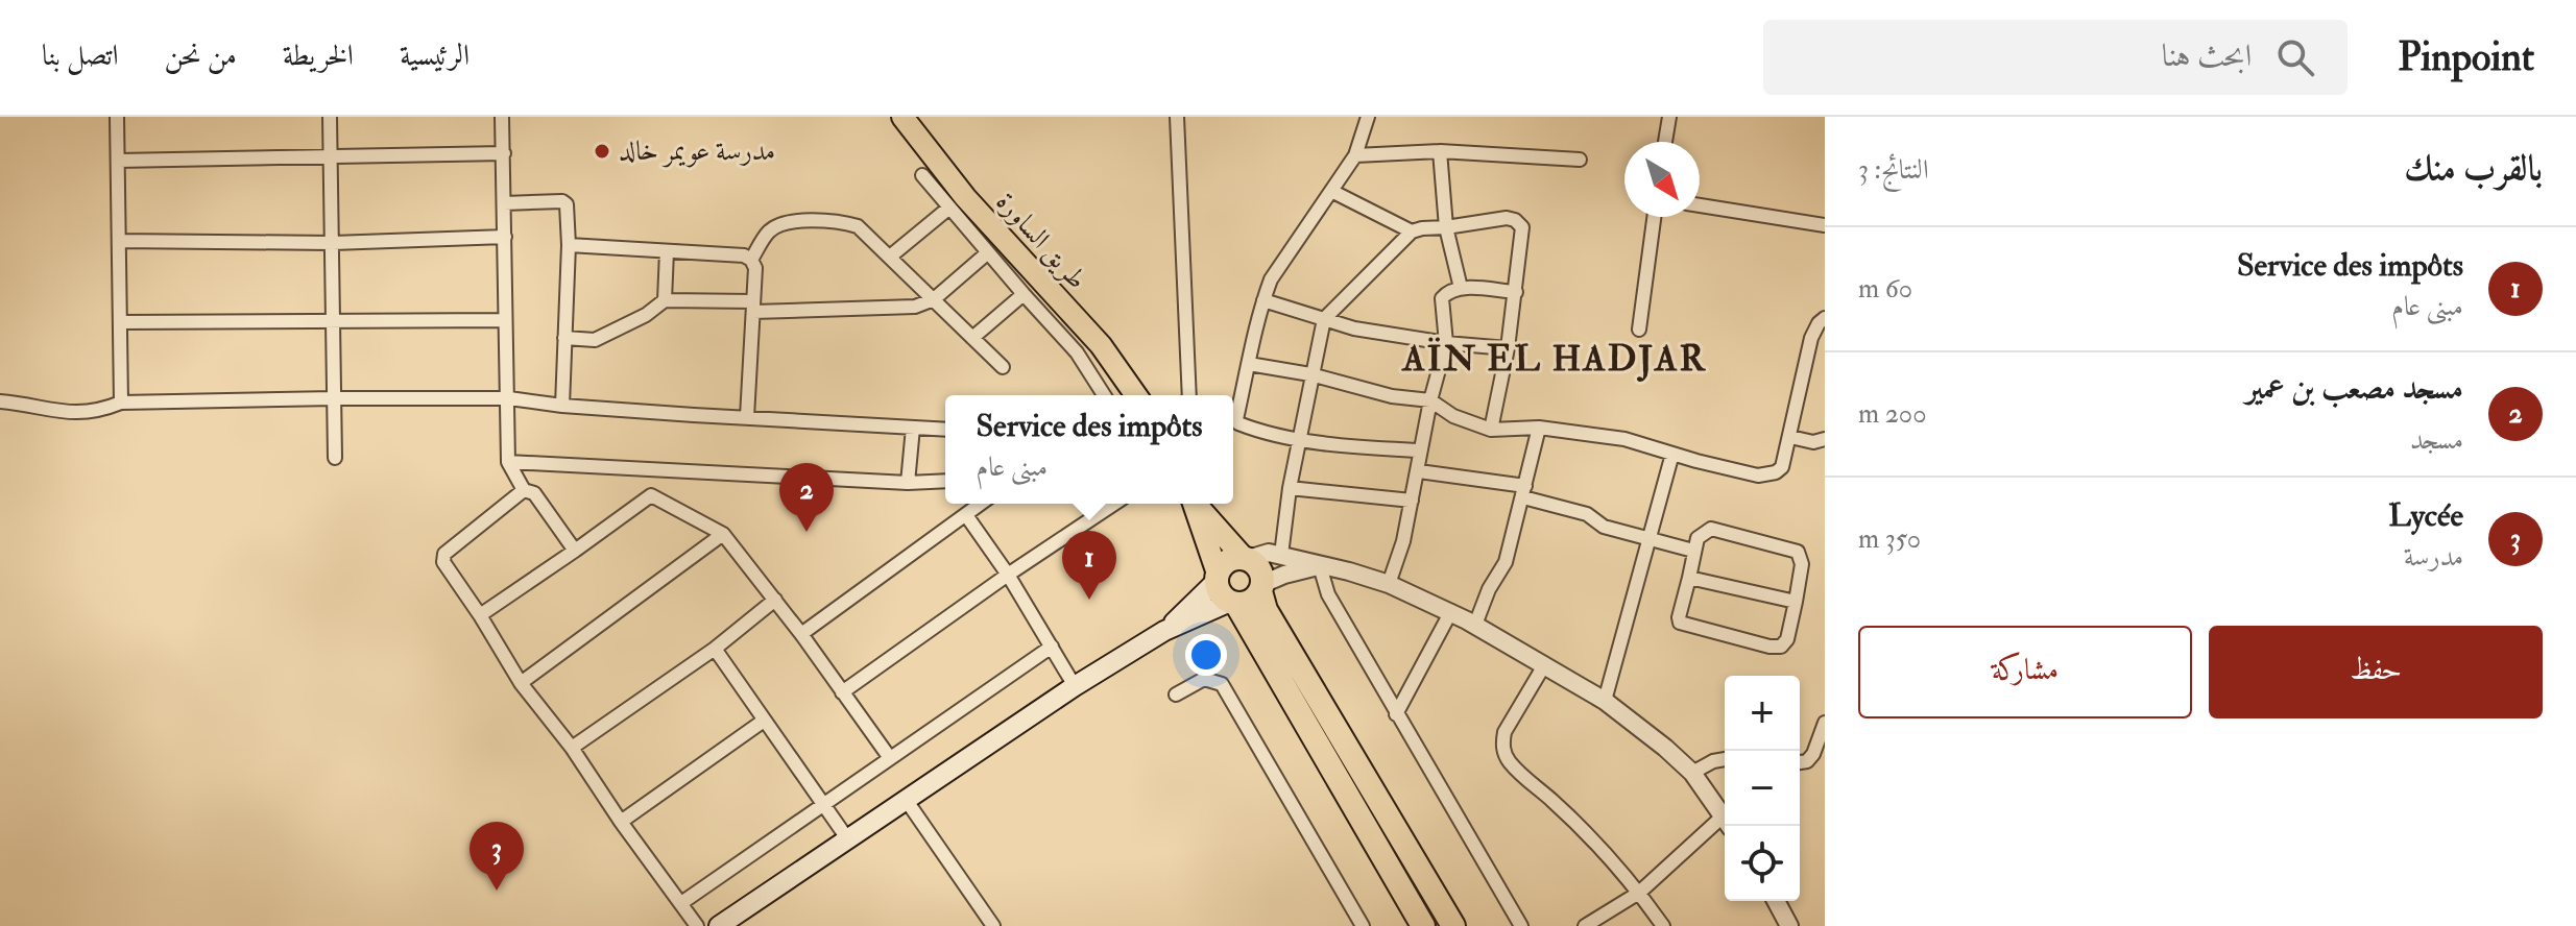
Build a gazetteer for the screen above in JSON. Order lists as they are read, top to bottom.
{
  "streets": {
    "main road": ["طريق الساورة"]
  },
  "districts": ["AÏN EL HADJAR"],
  "places": ["مدرسة عويمر خالد"],
  "north": "bottom right",
  "page": {
    "header": "Pinpoint",
    "search": "ابحث هنا",
    "nav": [
      "الرئيسية",
      "الخريطة",
      "من نحن",
      "اتصل بنا"
    ],
    "heading": ["بالقرب منك", "النتائج: 3"],
    "list": [
      {
        "mark": "1",
        "name": "Service des impôts",
        "note": "مبنى عام",
        "value": "60 m"
      },
      {
        "mark": "2",
        "name": "مسجد مصعب بن عمير",
        "note": "مسجد",
        "value": "200 m"
      },
      {
        "mark": "3",
        "name": "Lycée",
        "note": "مدرسة",
        "value": "350 m"
      }
    ],
    "popup": ["Service des impôts", "مبنى عام"],
    "pins": ["2", "1", "3"],
    "buttons": ["حفظ", "مشاركة"],
    "map_buttons": ["+", "−"]
  }
}
